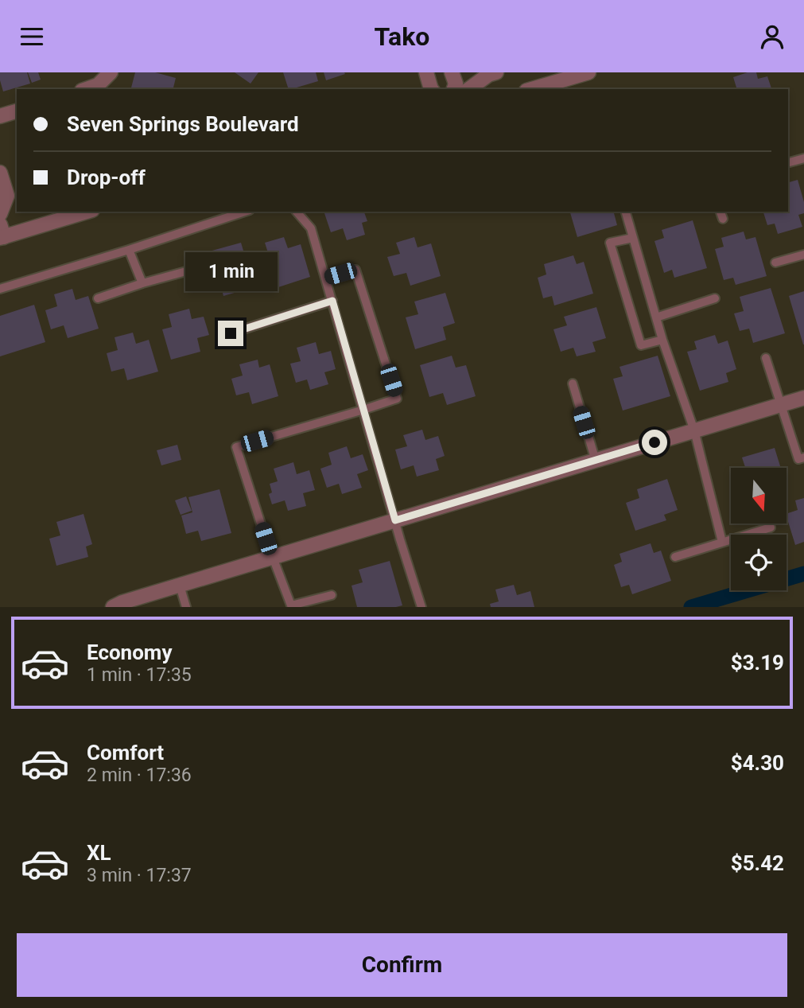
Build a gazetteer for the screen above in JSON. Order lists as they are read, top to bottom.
{
  "north": "bottom",
  "page": {
    "header": "Tako",
    "banner": ["Seven Springs Boulevard", "Drop-off"],
    "bubble": "1 min",
    "list": [
      {
        "name": "Economy",
        "note": "1 min · 17:35",
        "value": "$3.19"
      },
      {
        "name": "Comfort",
        "note": "2 min · 17:36",
        "value": "$4.30"
      },
      {
        "name": "XL",
        "note": "3 min · 17:37",
        "value": "$5.42"
      }
    ],
    "buttons": "Confirm"
  }
}
